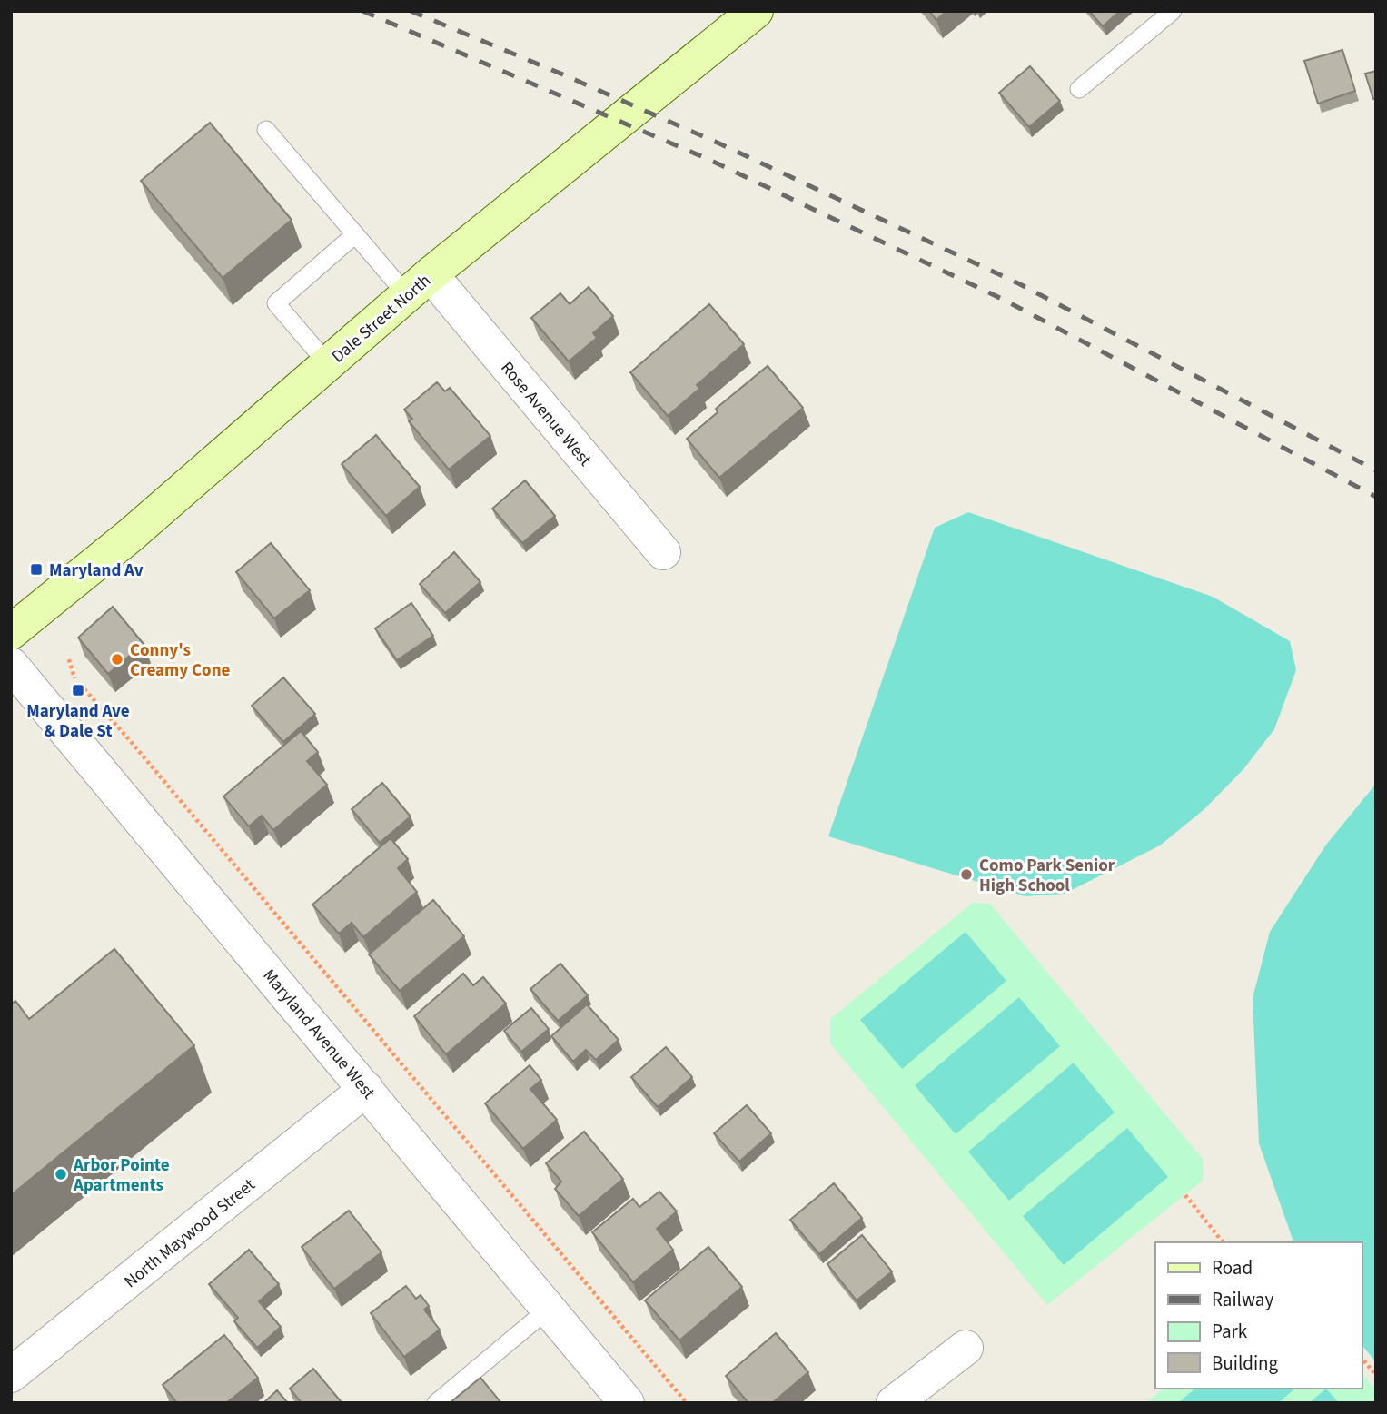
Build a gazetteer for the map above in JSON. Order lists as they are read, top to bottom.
{
  "streets": {
    "main road": ["Dale Street North"],
    "street": ["Rose Avenue West", "Maryland Avenue West", "North Maywood Street"]
  },
  "crossings": [
    ["Dale Street North", "Rose Avenue West"],
    ["Maryland Avenue West", "North Maywood Street"]
  ],
  "places": {
    "transit": ["Maryland Av", "Maryland Ave & Dale St"],
    "other": ["Conny's Creamy Cone", "Como Park Senior High School", "Arbor Pointe Apartments"]
  },
  "legend": [
    "Road",
    "Railway",
    "Park",
    "Building"
  ]
}
